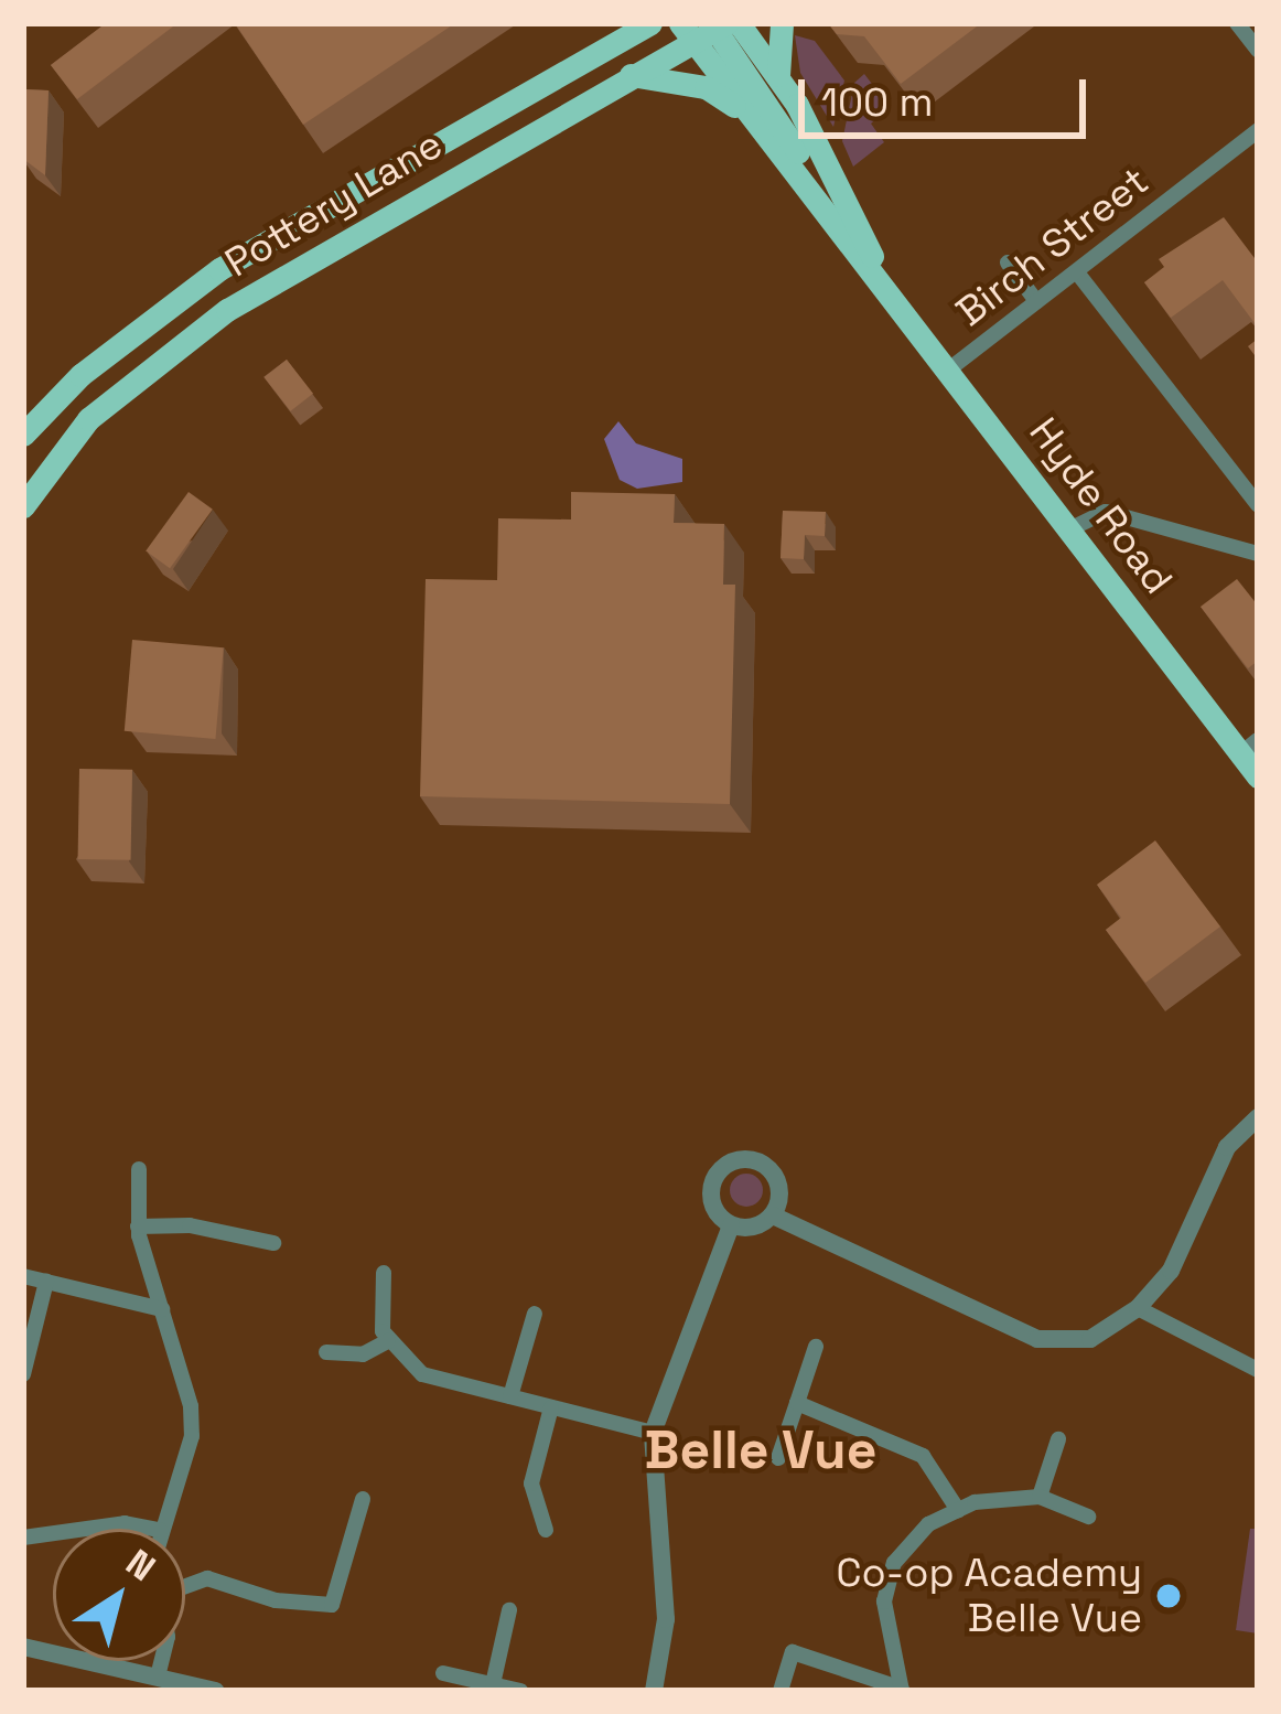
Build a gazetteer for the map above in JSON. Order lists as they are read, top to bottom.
{
  "streets": {
    "highway": ["Pottery Lane", "Hyde Road"],
    "street": ["Birch Street"]
  },
  "crossings": [
    ["Pottery Lane", "Hyde Road"],
    ["Birch Street", "Hyde Road"]
  ],
  "districts": ["Belle Vue"],
  "places": ["Co-op Academy Belle Vue"],
  "scale_bar": "100 m",
  "north": "top right"
}
